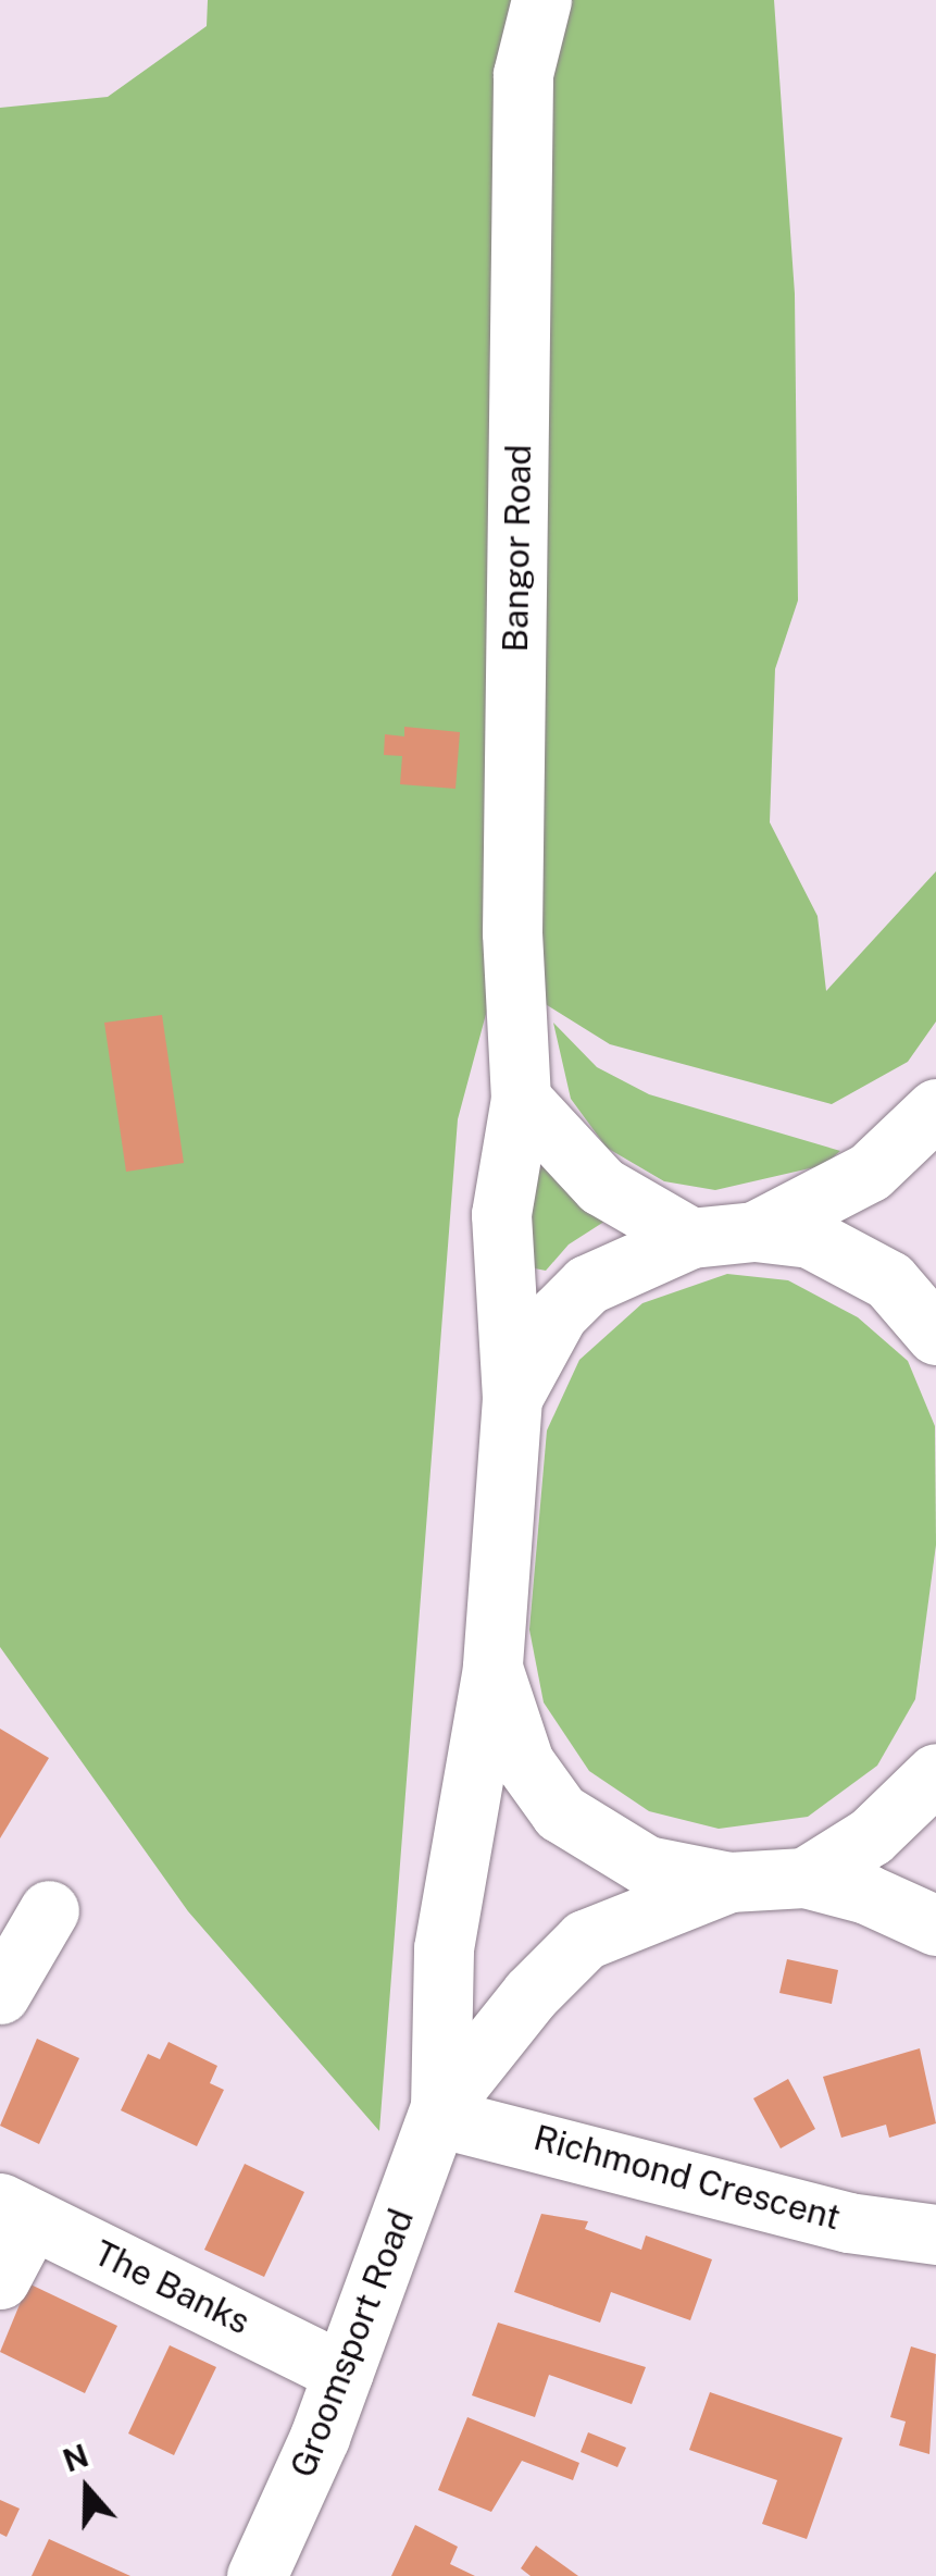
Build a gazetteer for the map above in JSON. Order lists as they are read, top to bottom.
{
  "streets": {
    "main road": [
      "Bangor Road",
      "Richmond Crescent",
      "The Banks",
      "Groomsport Road"
    ]
  },
  "crossings": [
    ["Bangor Road", "Richmond Crescent"],
    ["Bangor Road", "Groomsport Road"],
    ["Richmond Crescent", "Groomsport Road"],
    ["The Banks", "Groomsport Road"]
  ],
  "north": "top"
}
